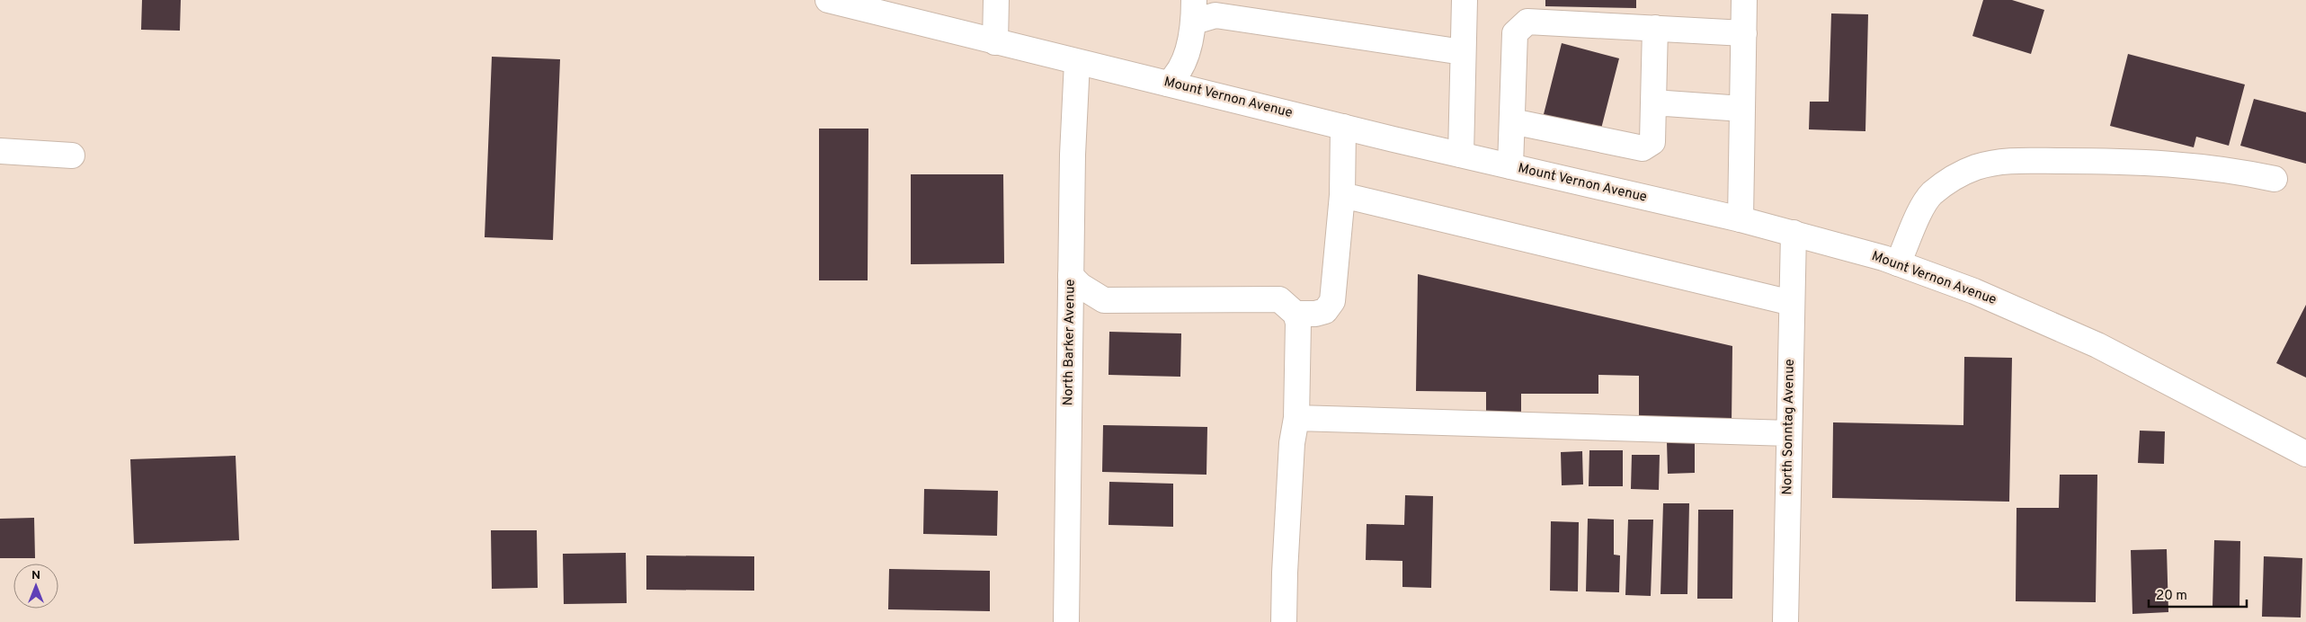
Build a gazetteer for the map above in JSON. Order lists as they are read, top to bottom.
{
  "streets": {
    "main road": ["Mount Vernon Avenue", "North Barker Avenue", "North Sonntag Avenue"]
  },
  "crossings": [
    ["Mount Vernon Avenue", "North Barker Avenue"],
    ["Mount Vernon Avenue", "North Sonntag Avenue"]
  ],
  "scale_bar": "20 m",
  "north": "top"
}
